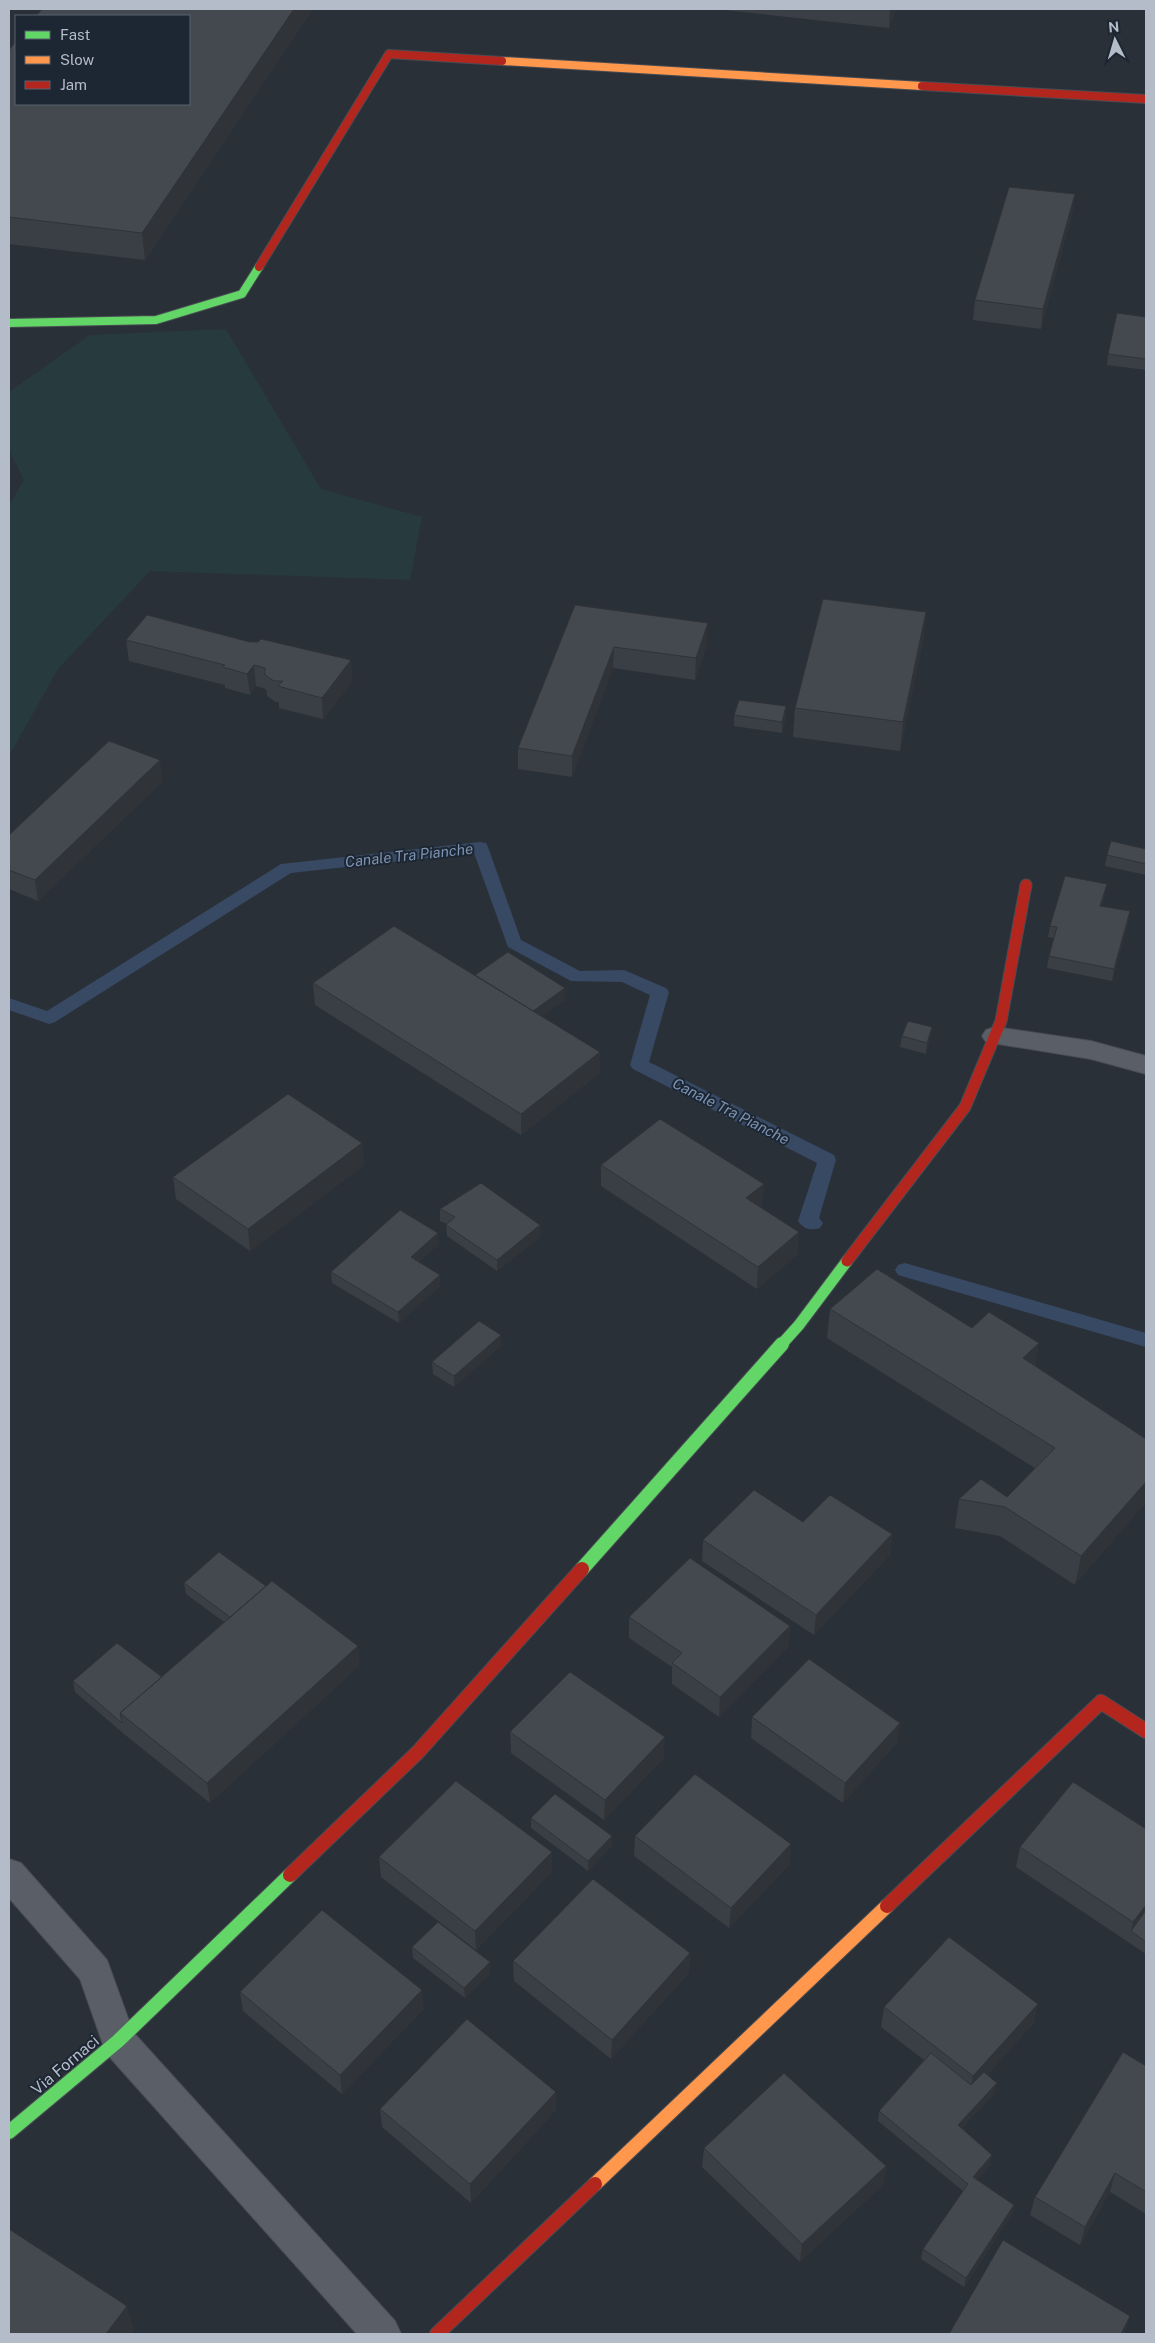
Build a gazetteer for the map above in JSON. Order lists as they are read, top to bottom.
{
  "streets": {
    "street": ["Via Fornaci"]
  },
  "water": ["Canale Tra Pianche"],
  "legend": ["Fast", "Slow", "Jam"],
  "north": "top"
}
